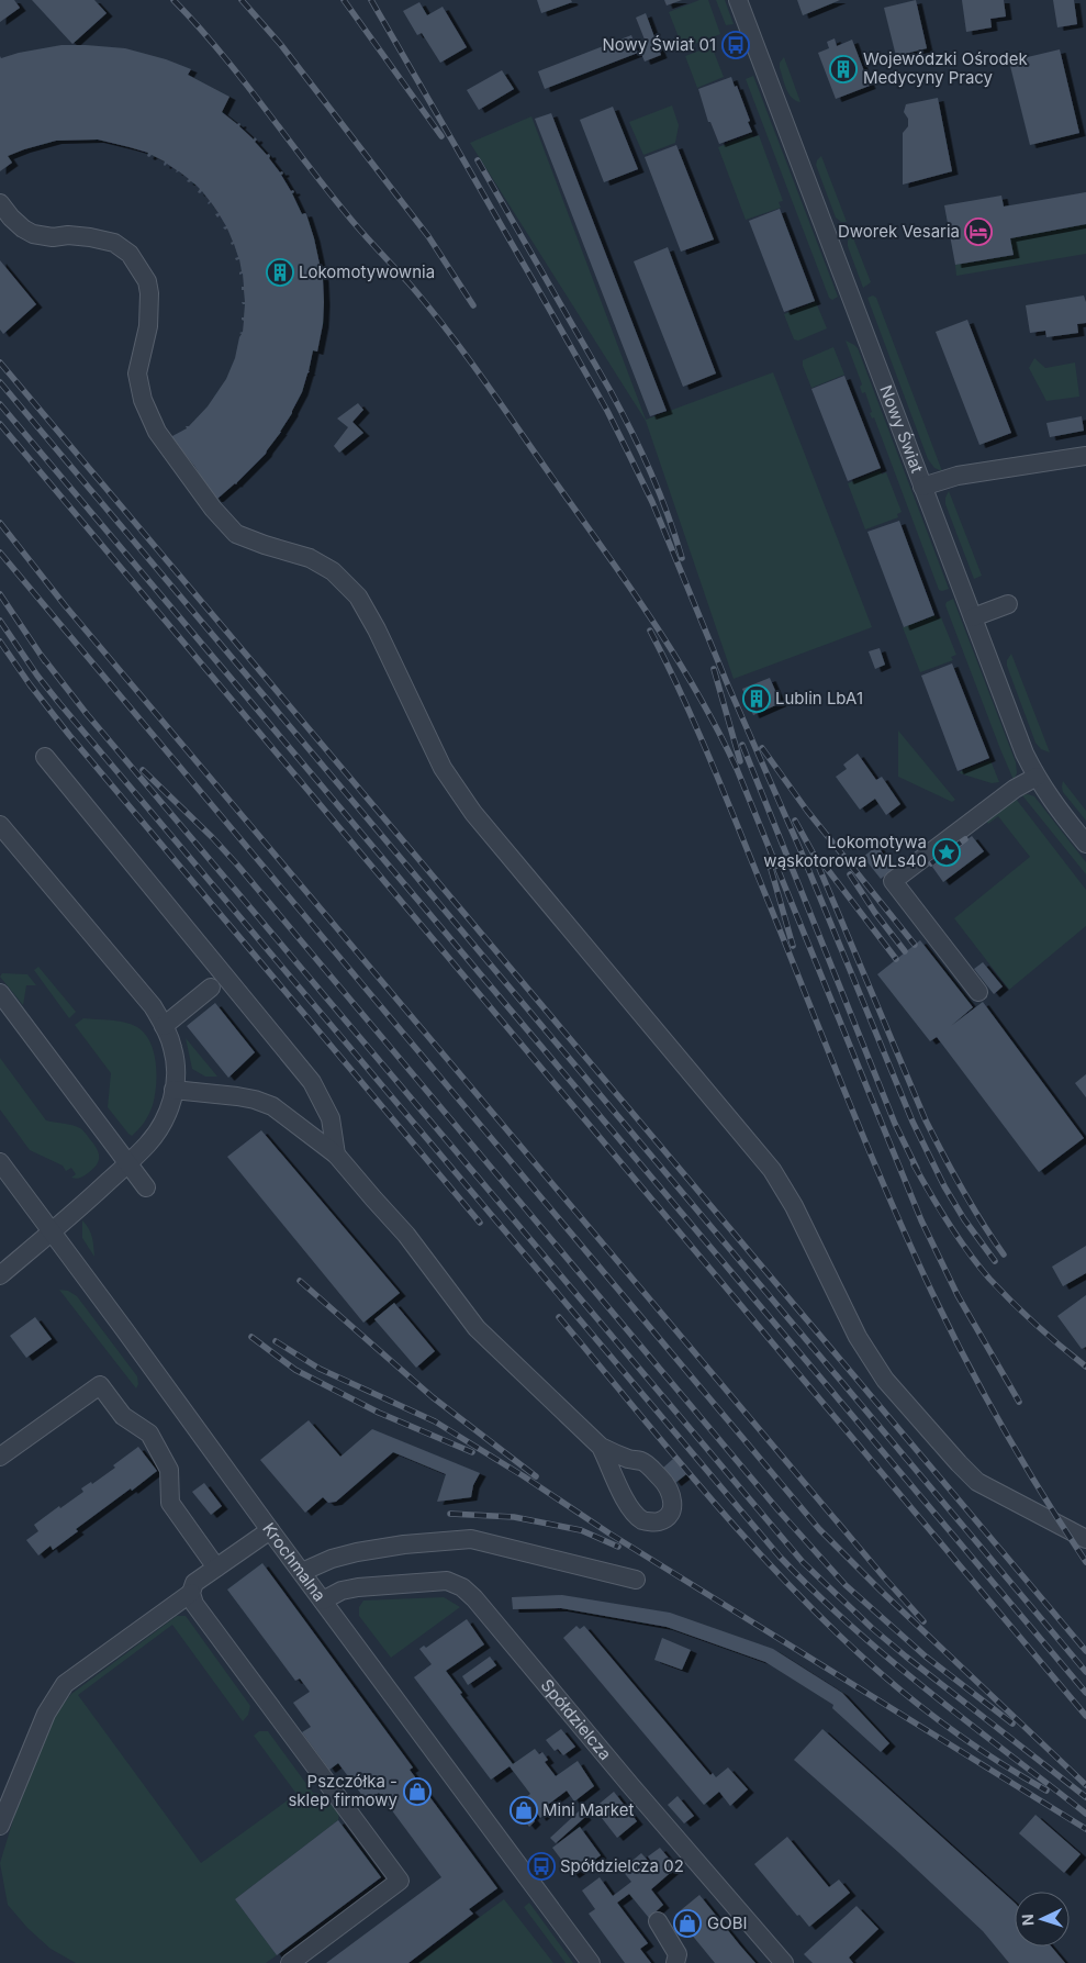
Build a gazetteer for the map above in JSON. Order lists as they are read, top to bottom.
{
  "streets": {
    "street": ["Nowy Świat", "Krochmalna", "Spółdzielcza"]
  },
  "crossings": [
    ["Krochmalna", "Spółdzielcza"]
  ],
  "places": {
    "bus stop": ["Nowy Świat 01", "Spółdzielcza 02"],
    "building": ["Wojewódzki Ośrodek Medycyny Pracy", "Lokomotywownia", "Lublin LbA1"],
    "hotel": ["Dworek Vesaria"],
    "place": ["Lokomotywa wąskotorowa WLs40"],
    "shop": ["Pszczółka - sklep firmowy", "Mini Market", "GOBI"]
  },
  "north": "left"
}
